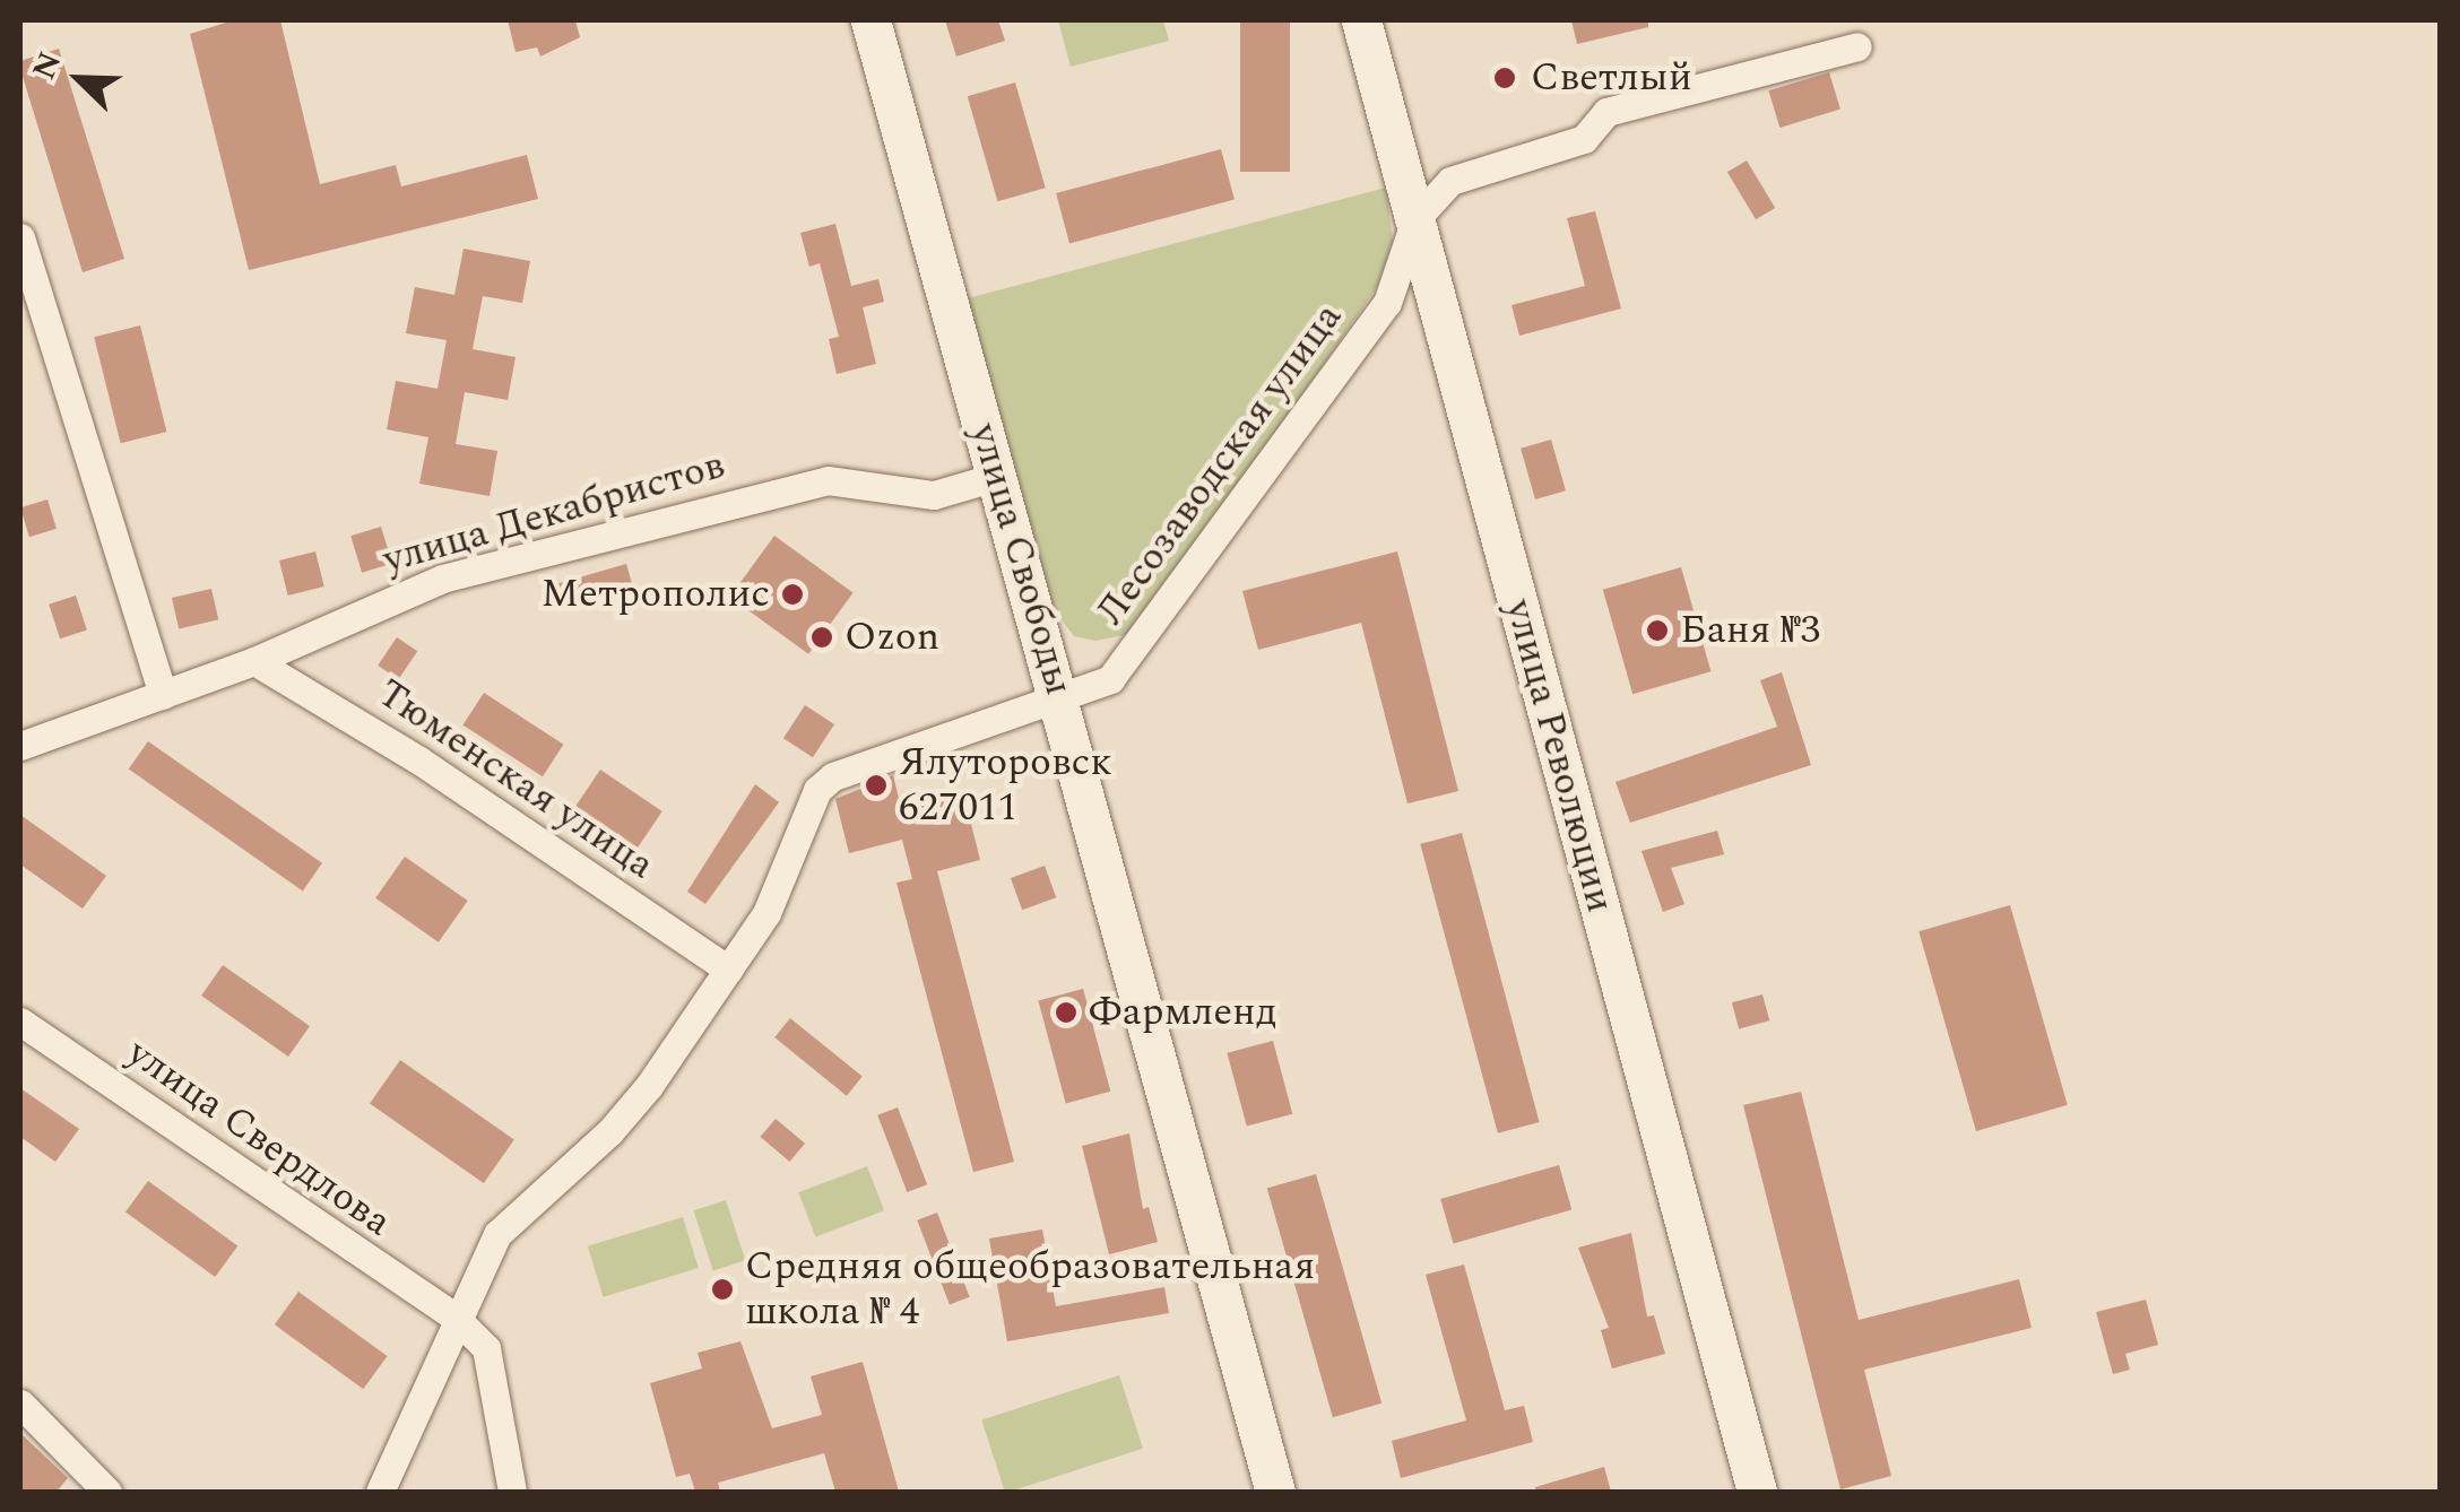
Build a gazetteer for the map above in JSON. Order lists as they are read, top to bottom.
{
  "streets": {
    "street": [
      "Лесозаводская улица",
      "улица Декабристов",
      "улица Свободы",
      "улица Революции",
      "Тюменская улица",
      "улица Свердлова"
    ]
  },
  "crossings": [
    ["Лесозаводская улица", "улица Свободы"],
    ["Лесозаводская улица", "улица Революции"],
    ["Лесозаводская улица", "Тюменская улица"],
    ["Лесозаводская улица", "улица Свердлова"],
    ["улица Декабристов", "улица Свободы"],
    ["улица Декабристов", "Тюменская улица"]
  ],
  "places": [
    "Светлый",
    "Метрополис",
    "Баня №3",
    "Ozon",
    "Ялуторовск 627011",
    "Фармленд",
    "Средняя общеобразовательная школа № 4"
  ],
  "north": "top left"
}
